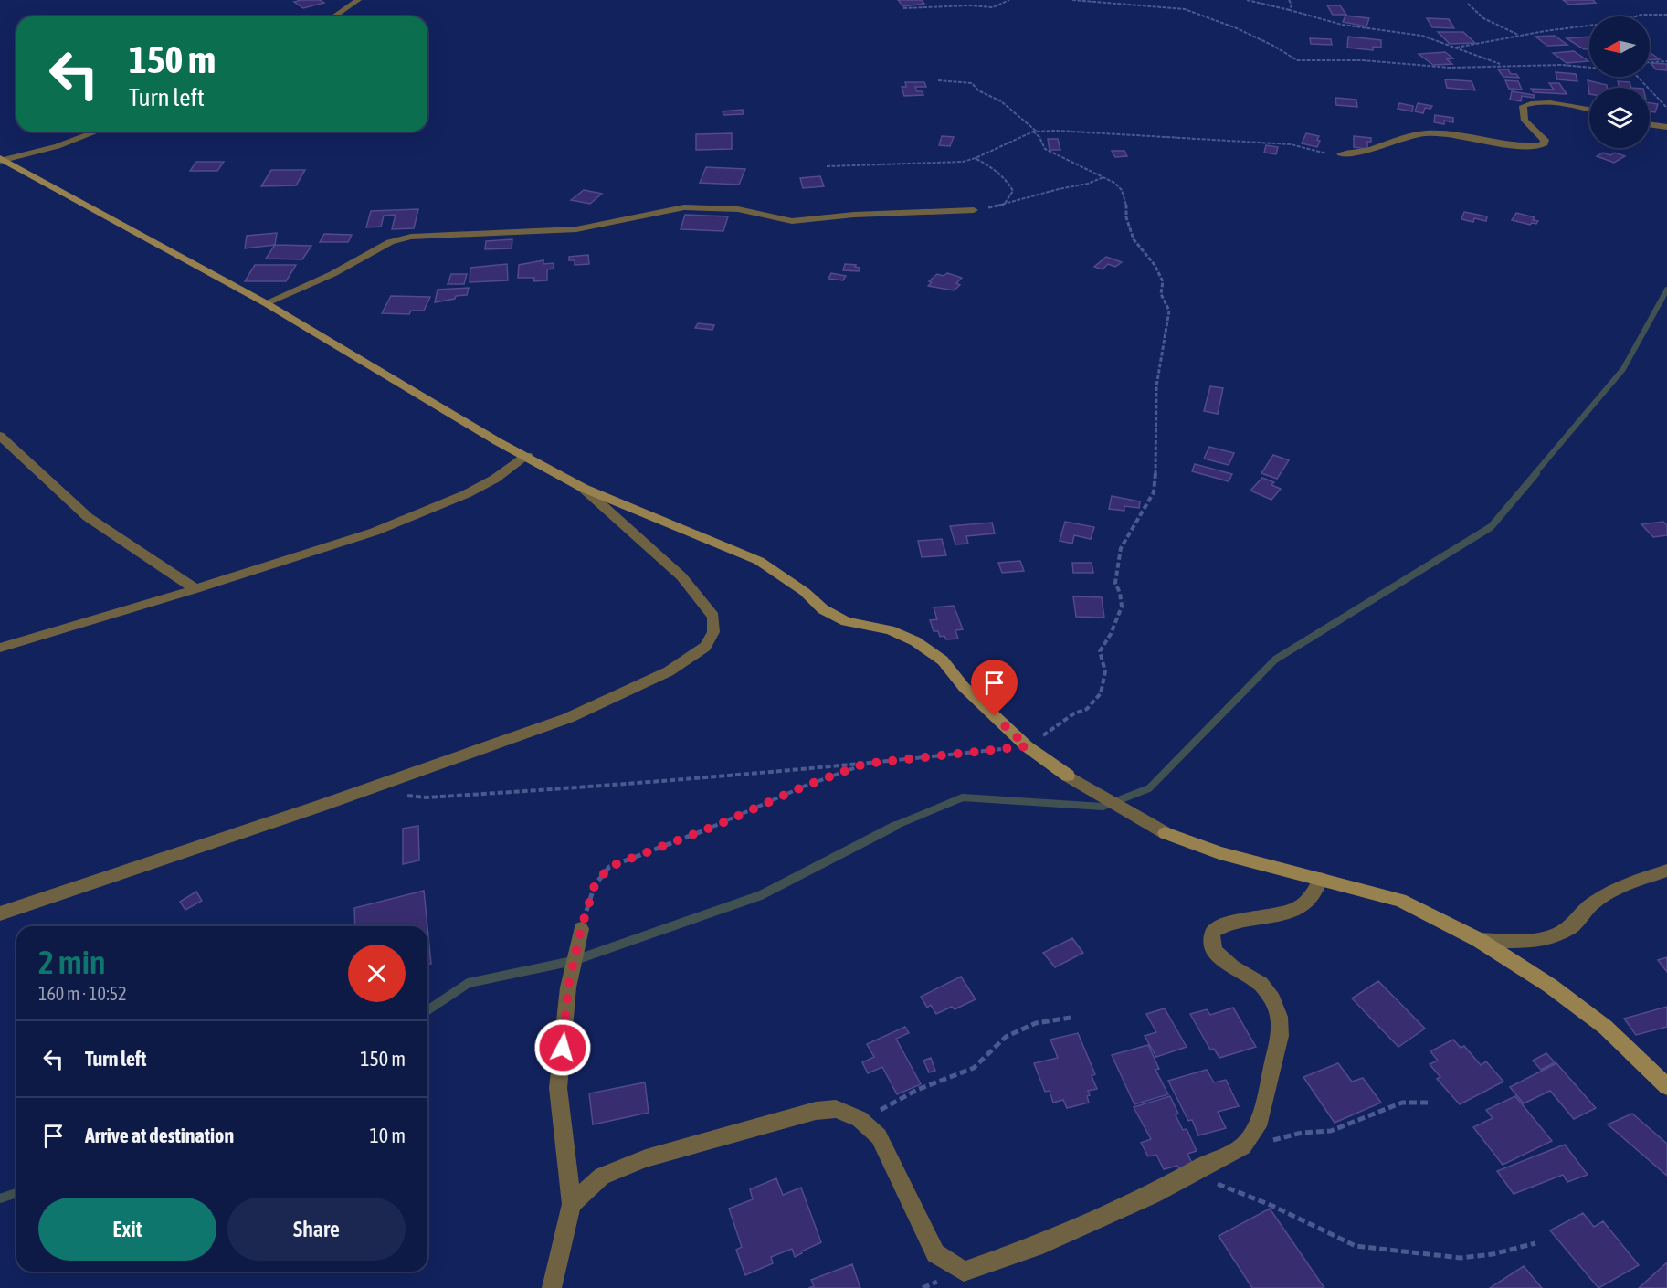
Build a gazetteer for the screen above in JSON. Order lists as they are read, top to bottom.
{
  "north": "left",
  "page": {
    "turn": ["150 m", "Turn left"],
    "heading": ["2 min", "160 m · 10:52"],
    "list": [
      {
        "name": "Turn left",
        "value": "150 m"
      },
      {
        "name": "Arrive at destination",
        "value": "10 m"
      }
    ],
    "buttons": ["Exit", "Share"]
  }
}
